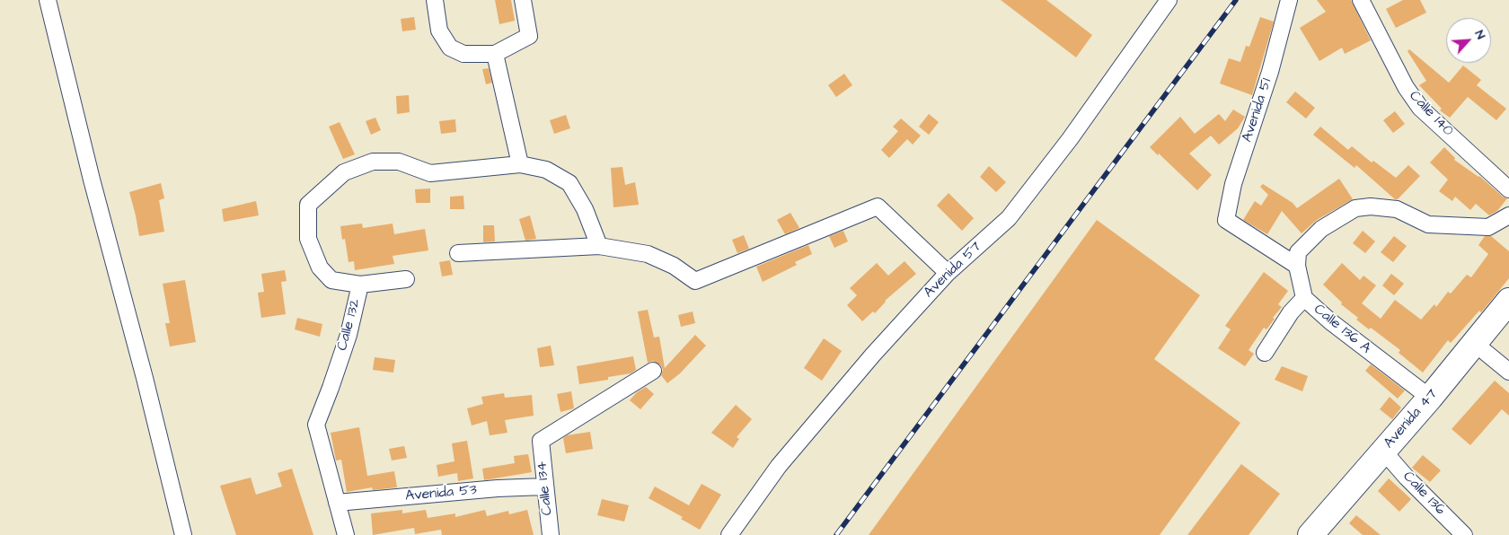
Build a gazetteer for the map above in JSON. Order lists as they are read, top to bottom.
{
  "streets": {
    "main road": ["Avenida 47"],
    "street": [
      "Avenida 51",
      "Calle 140",
      "Avenida 57",
      "Calle 132",
      "Calle 136 A",
      "Calle 134",
      "Avenida 53",
      "Calle 136"
    ]
  },
  "crossings": [
    ["Avenida 51", "Calle 136 A"],
    ["Calle 132", "Avenida 53"],
    ["Calle 136 A", "Avenida 47"],
    ["Avenida 47", "Calle 136"],
    ["Calle 134", "Avenida 53"]
  ],
  "north": "top right"
}
